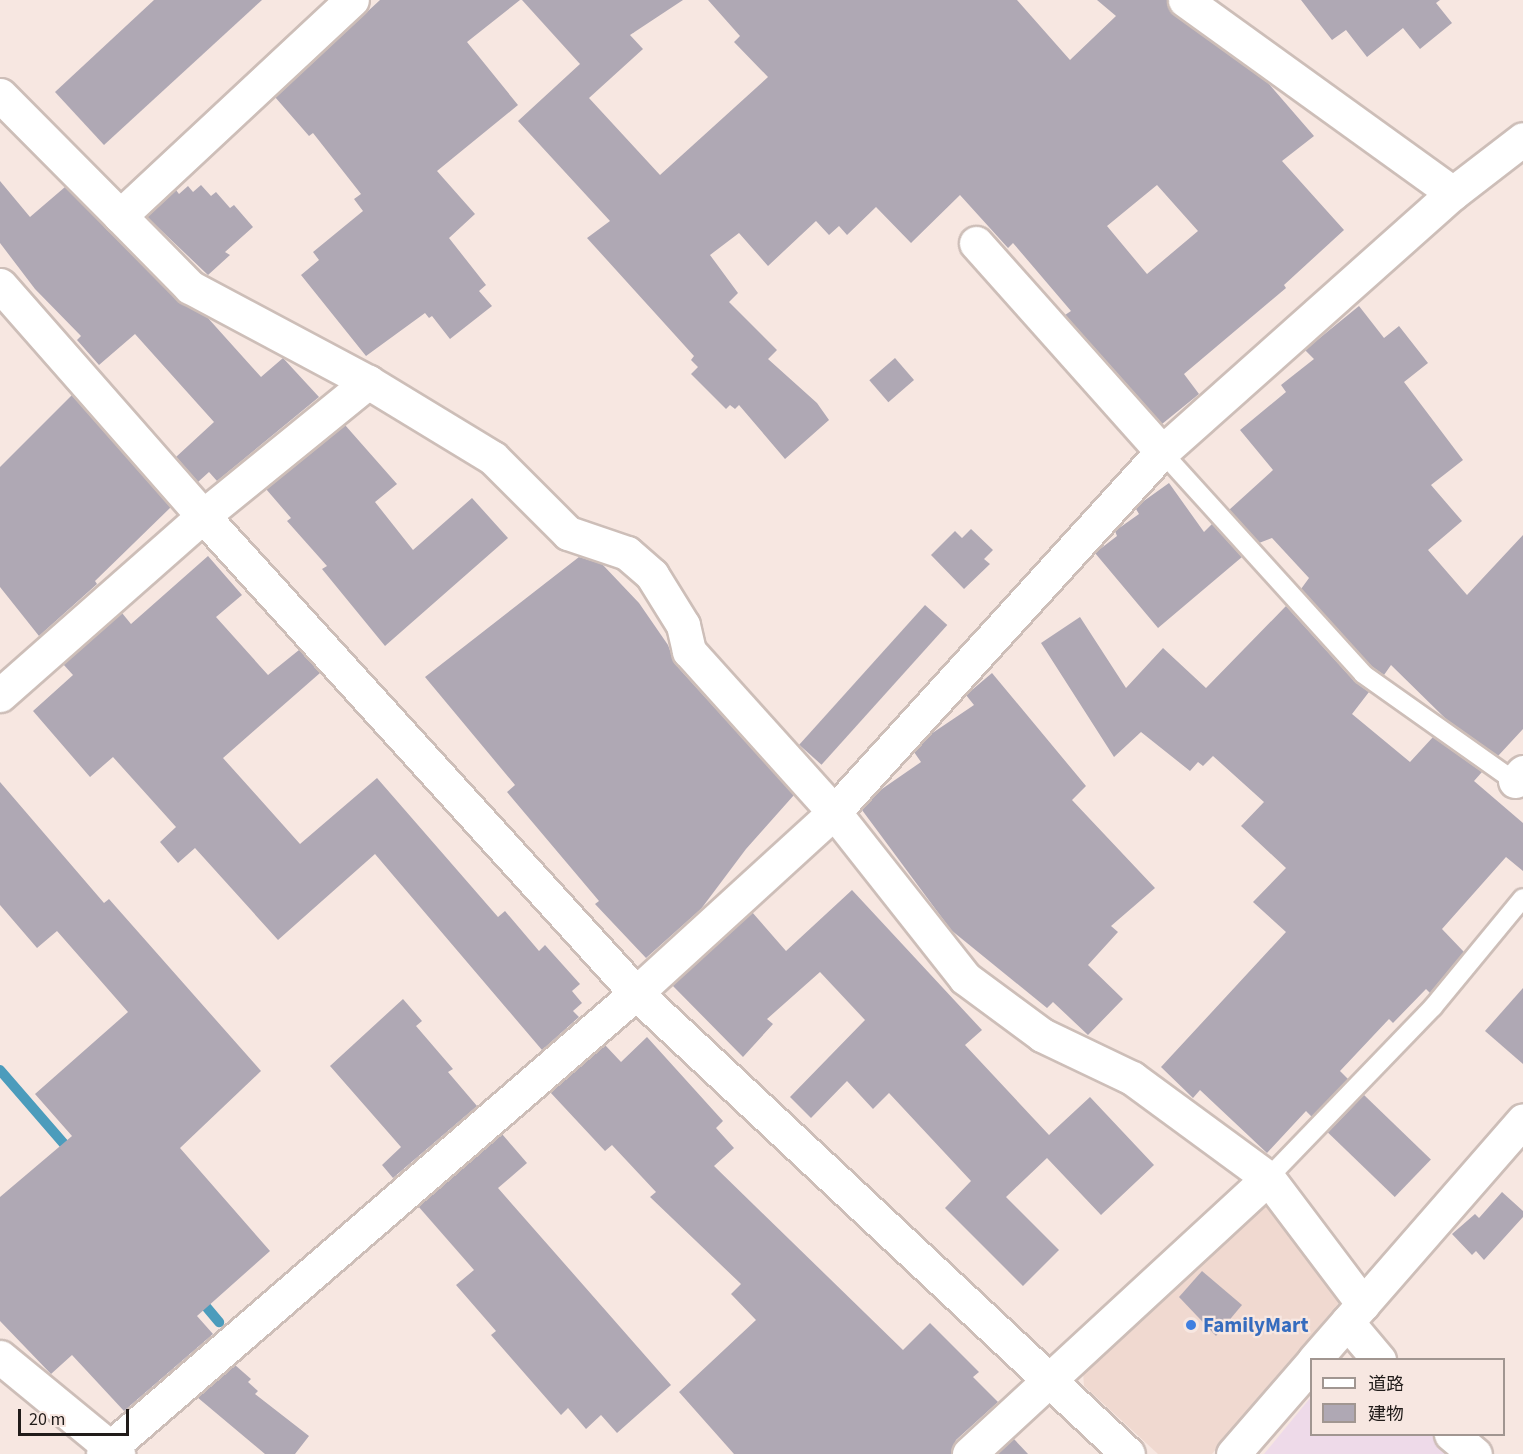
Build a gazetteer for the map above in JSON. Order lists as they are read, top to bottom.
{
  "places": ["FamilyMart"],
  "legend": ["道路", "建物"],
  "scale_bar": "20 m"
}
